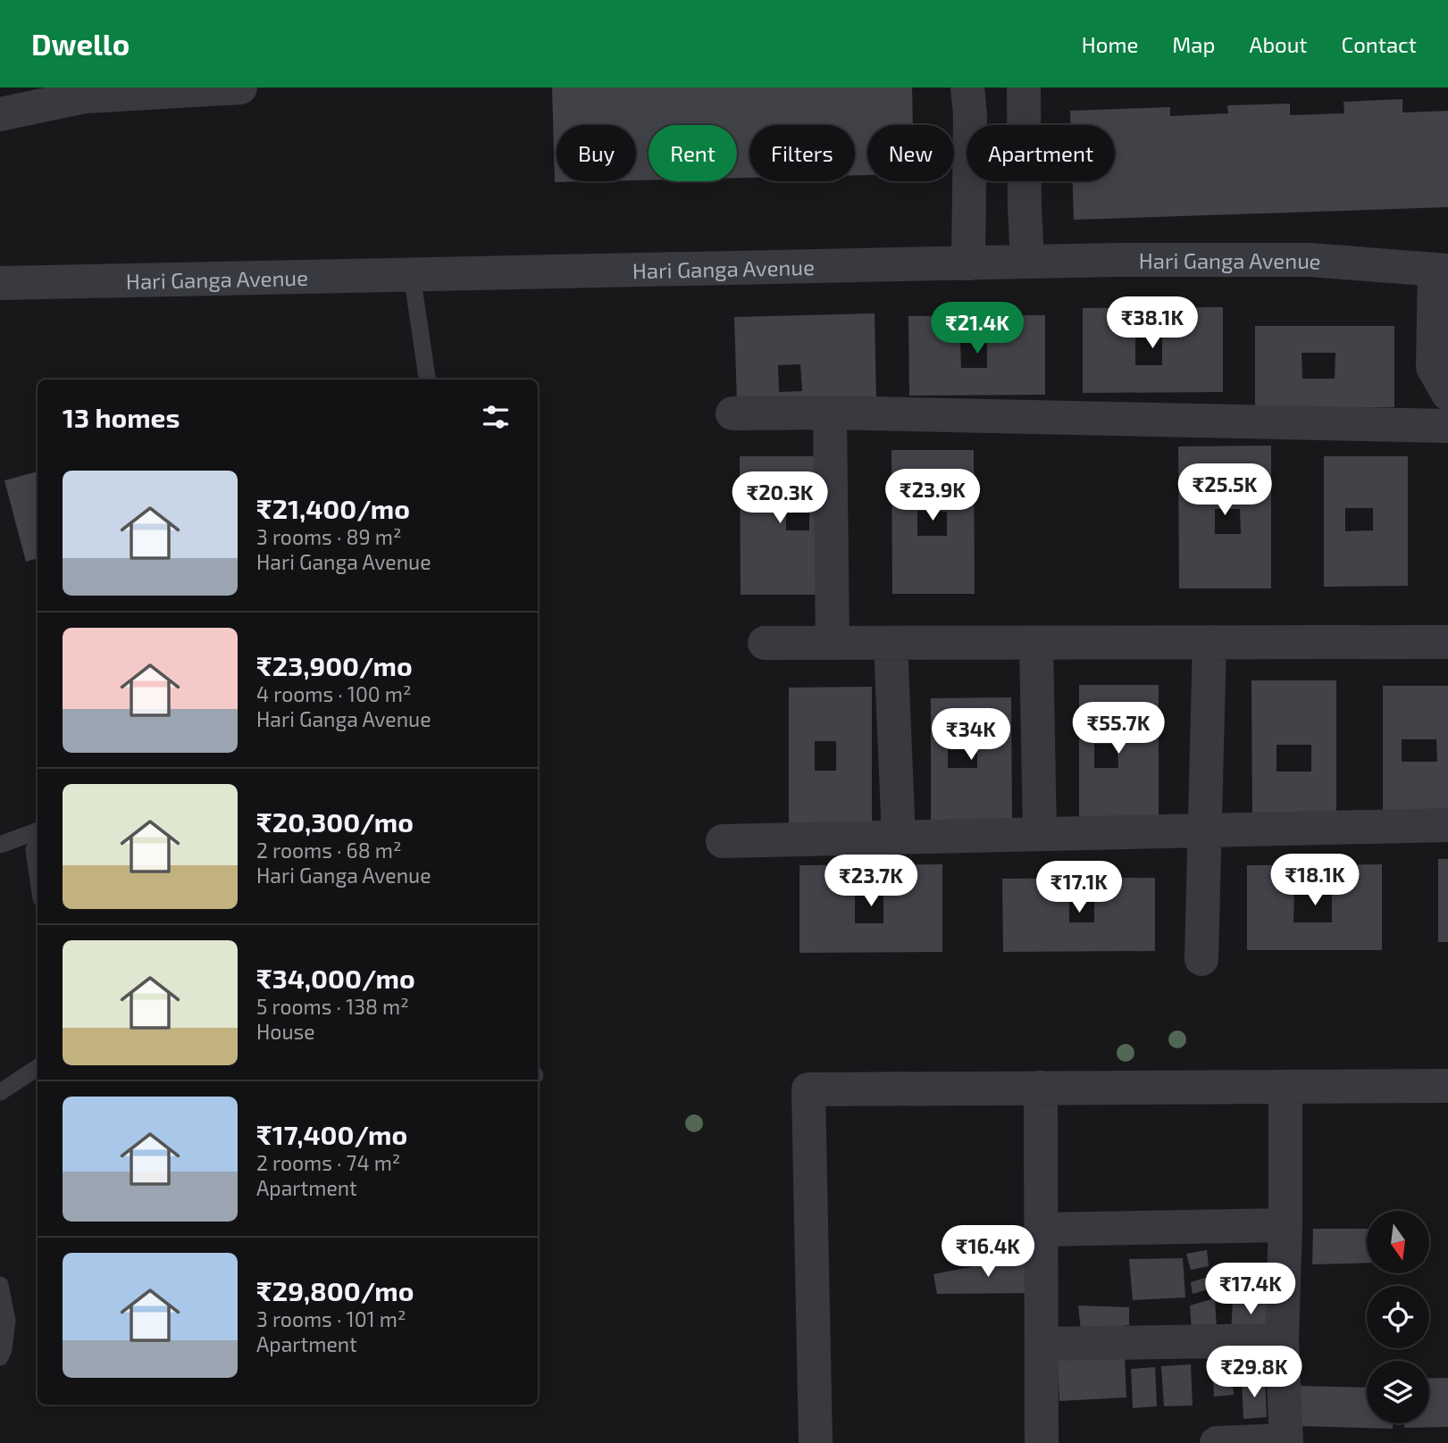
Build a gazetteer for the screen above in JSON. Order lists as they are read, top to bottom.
{
  "streets": {
    "street": ["Hari Ganga Avenue"]
  },
  "north": "bottom",
  "page": {
    "header": "Dwello",
    "nav": [
      "Home",
      "Map",
      "About",
      "Contact"
    ],
    "chip": [
      "Buy",
      "Rent",
      "Filters",
      "New",
      "Apartment"
    ],
    "price": [
      "₹38.1K",
      "₹21.4K",
      "₹25.5K",
      "₹23.9K",
      "₹20.3K",
      "₹55.7K",
      "₹34K",
      "₹18.1K",
      "₹23.7K",
      "₹17.1K",
      "₹16.4K",
      "₹17.4K",
      "₹29.8K"
    ],
    "heading": "13 homes",
    "list": [
      {
        "name": "₹21,400/mo",
        "note": "3 rooms · 89 m² · Hari Ganga Avenue"
      },
      {
        "name": "₹23,900/mo",
        "note": "4 rooms · 100 m² · Hari Ganga Avenue"
      },
      {
        "name": "₹20,300/mo",
        "note": "2 rooms · 68 m² · Hari Ganga Avenue"
      },
      {
        "name": "₹34,000/mo",
        "note": "5 rooms · 138 m² · House"
      },
      {
        "name": "₹17,400/mo",
        "note": "2 rooms · 74 m² · Apartment"
      },
      {
        "name": "₹29,800/mo",
        "note": "3 rooms · 101 m² · Apartment"
      }
    ]
  }
}
